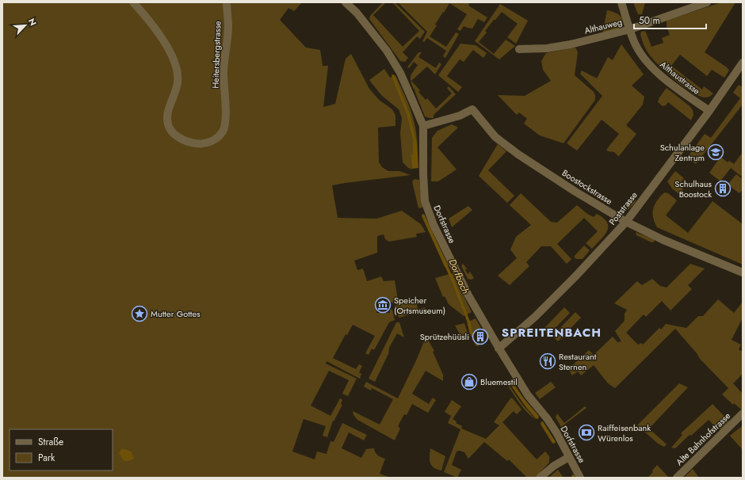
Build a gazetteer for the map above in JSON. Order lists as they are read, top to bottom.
{
  "streets": {
    "street": [
      "Althauweg",
      "Heitersbergstrasse",
      "Althaustrasse",
      "Boostockstrasse",
      "Poststrasse",
      "Dorfstrasse",
      "Alte Bahnhofstrasse"
    ]
  },
  "crossings": [
    ["Althauweg", "Althaustrasse"],
    ["Althaustrasse", "Poststrasse"],
    ["Boostockstrasse", "Poststrasse"],
    ["Boostockstrasse", "Dorfstrasse"],
    ["Poststrasse", "Dorfstrasse"]
  ],
  "districts": ["SPREITENBACH"],
  "water": ["Dorfbach"],
  "places": {
    "school or university": ["Schulanlage Zentrum"],
    "building": ["Schulhaus Boostock", "Sprützehüüsli"],
    "museum": ["Speicher (Ortsmuseum)"],
    "place": ["Mutter Gottes"],
    "restaurant": ["Restaurant Sternen"],
    "shop": ["Bluemestil"],
    "bank": ["Raiffeisenbank Würenlos"]
  },
  "legend": ["Straße", "Park"],
  "scale_bar": "50 m",
  "north": "top right"
}
